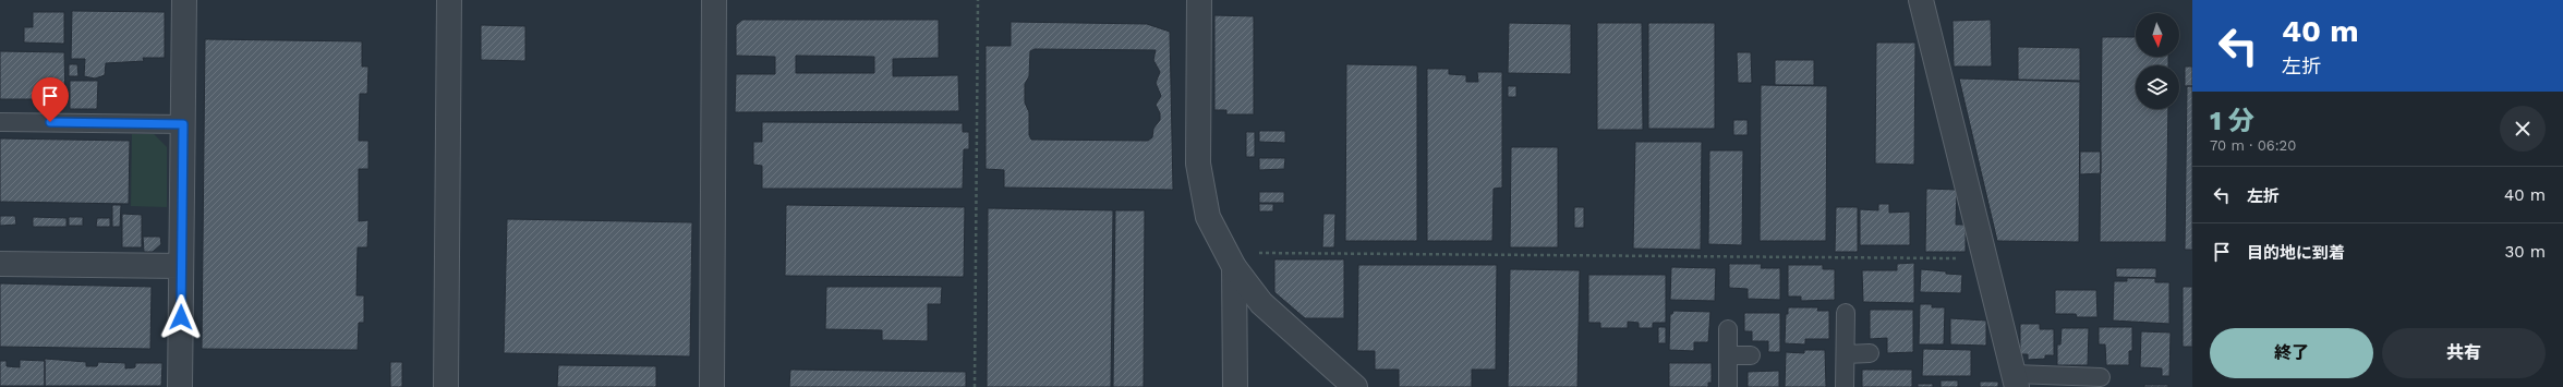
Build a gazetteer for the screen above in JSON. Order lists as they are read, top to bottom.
{
  "north": "bottom",
  "page": {
    "turn": ["40 m", "左折"],
    "heading": ["1 分", "70 m · 06:20"],
    "list": [
      {
        "name": "左折",
        "value": "40 m"
      },
      {
        "name": "目的地に到着",
        "value": "30 m"
      }
    ],
    "buttons": ["終了", "共有"]
  }
}
